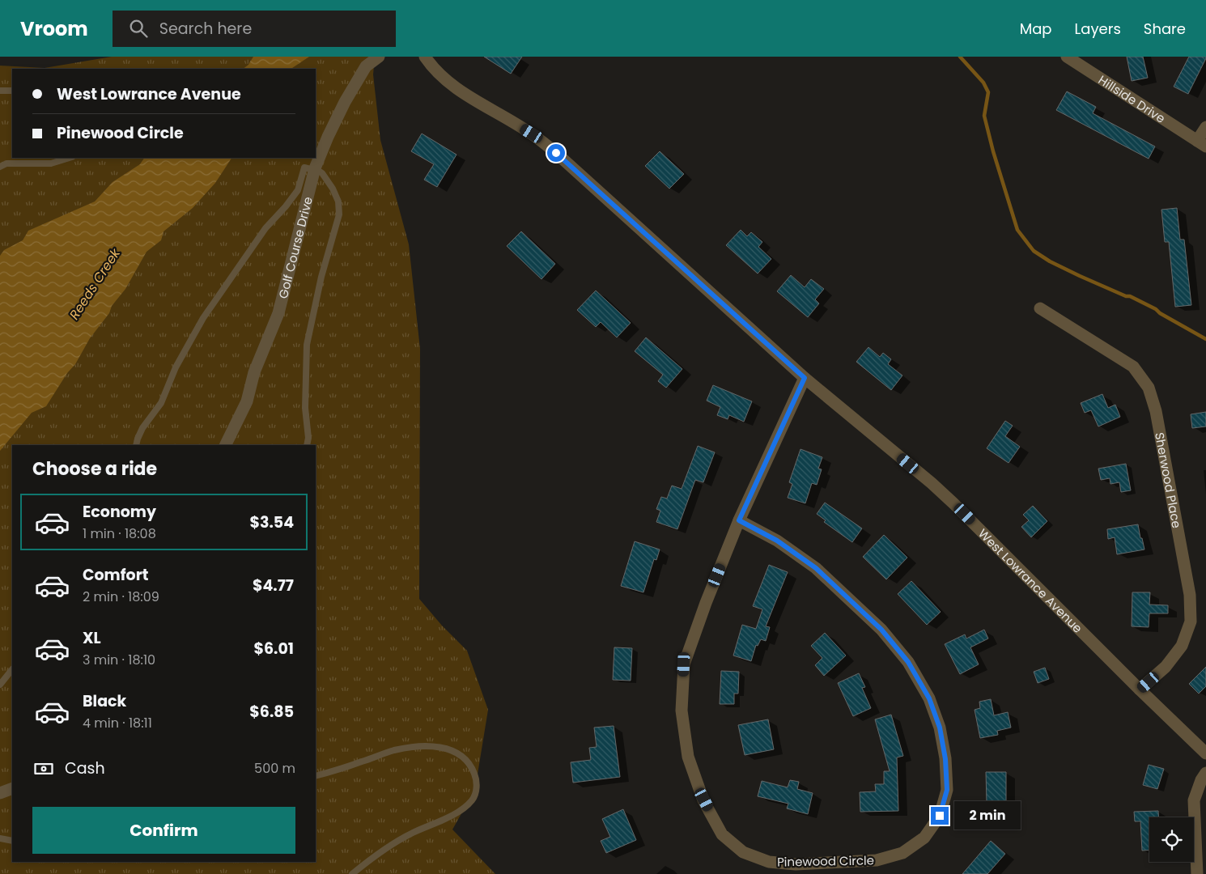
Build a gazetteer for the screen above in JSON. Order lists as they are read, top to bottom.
{
  "streets": {
    "street": [
      "Hillside Drive",
      "Golf Course Drive",
      "Sherwood Place",
      "West Lowrance Avenue",
      "Pinewood Circle"
    ]
  },
  "crossings": [
    ["Sherwood Place", "West Lowrance Avenue"],
    ["West Lowrance Avenue", "Pinewood Circle"]
  ],
  "water": ["Reeds Creek"],
  "page": {
    "header": "Vroom",
    "search": "Search here",
    "nav": ["Map", "Layers", "Share"],
    "banner": ["West Lowrance Avenue", "Pinewood Circle"],
    "heading": "Choose a ride",
    "list": [
      {
        "name": "Economy",
        "note": "1 min · 18:08",
        "value": "$3.54"
      },
      {
        "name": "Comfort",
        "note": "2 min · 18:09",
        "value": "$4.77"
      },
      {
        "name": "XL",
        "note": "3 min · 18:10",
        "value": "$6.01"
      },
      {
        "name": "Black",
        "note": "4 min · 18:11",
        "value": "$6.85"
      }
    ],
    "pay": ["Cash", "500 m"],
    "buttons": "Confirm",
    "bubble": "2 min"
  }
}
